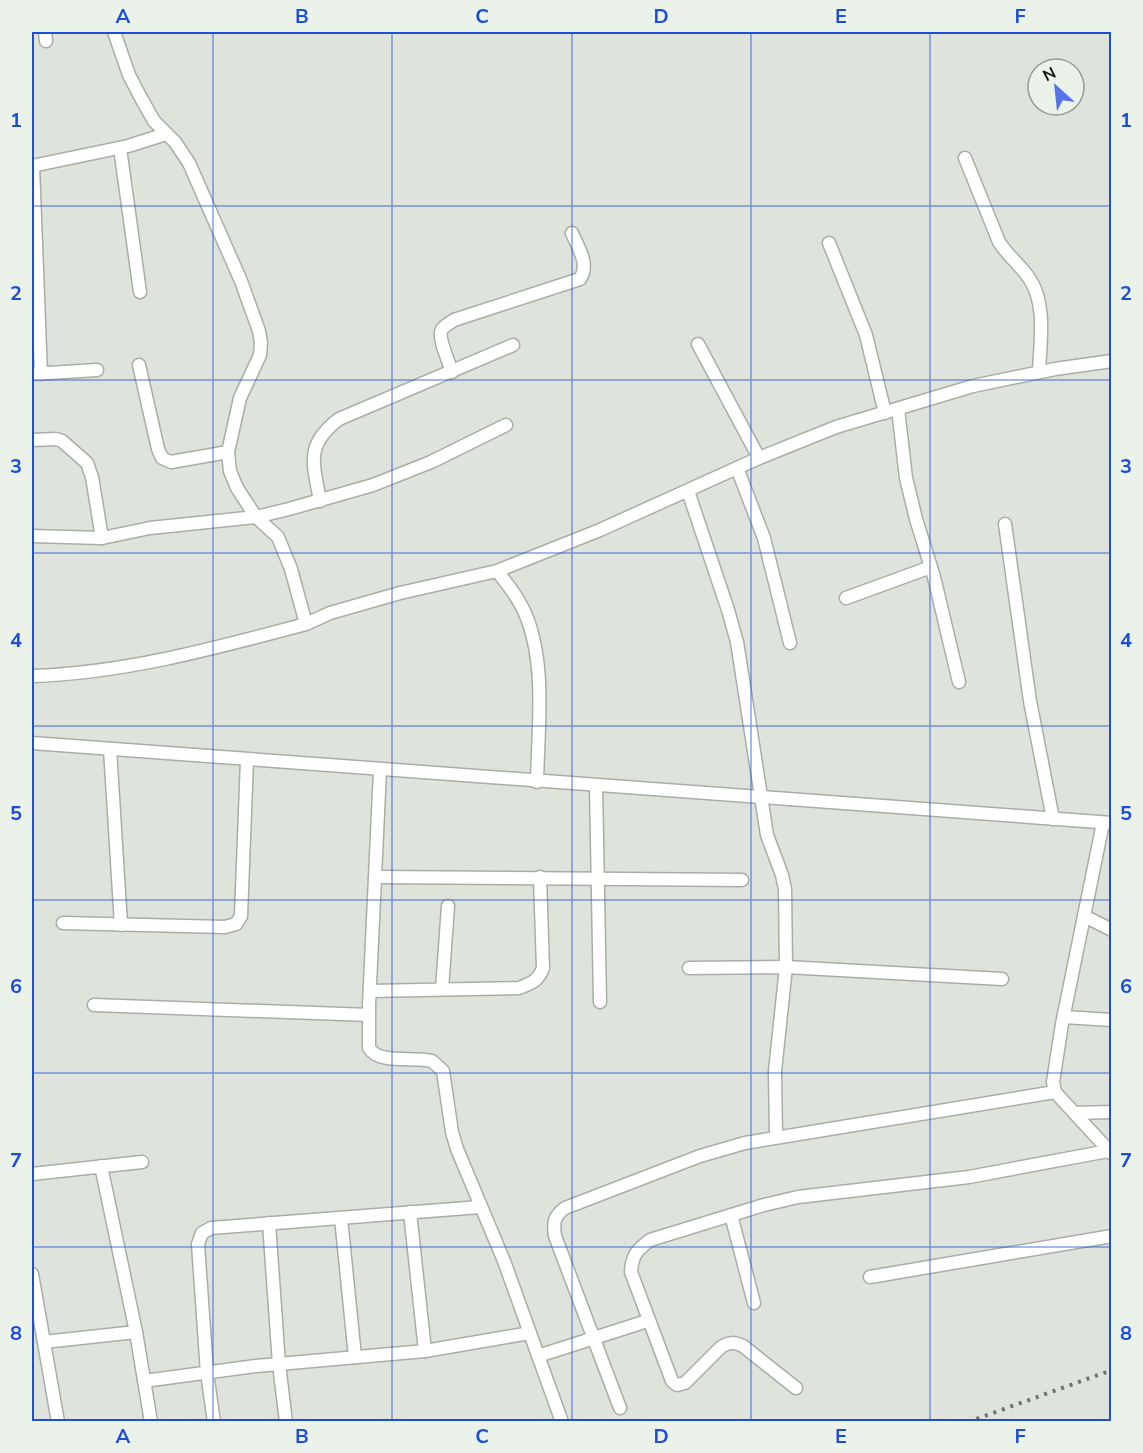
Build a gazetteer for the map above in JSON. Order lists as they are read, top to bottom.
{
  "north": "top left",
  "grid": {
    "columns": [
      "A",
      "B",
      "C",
      "D",
      "E",
      "F"
    ],
    "rows": [
      "1",
      "2",
      "3",
      "4",
      "5",
      "6",
      "7",
      "8"
    ]
  }
}
